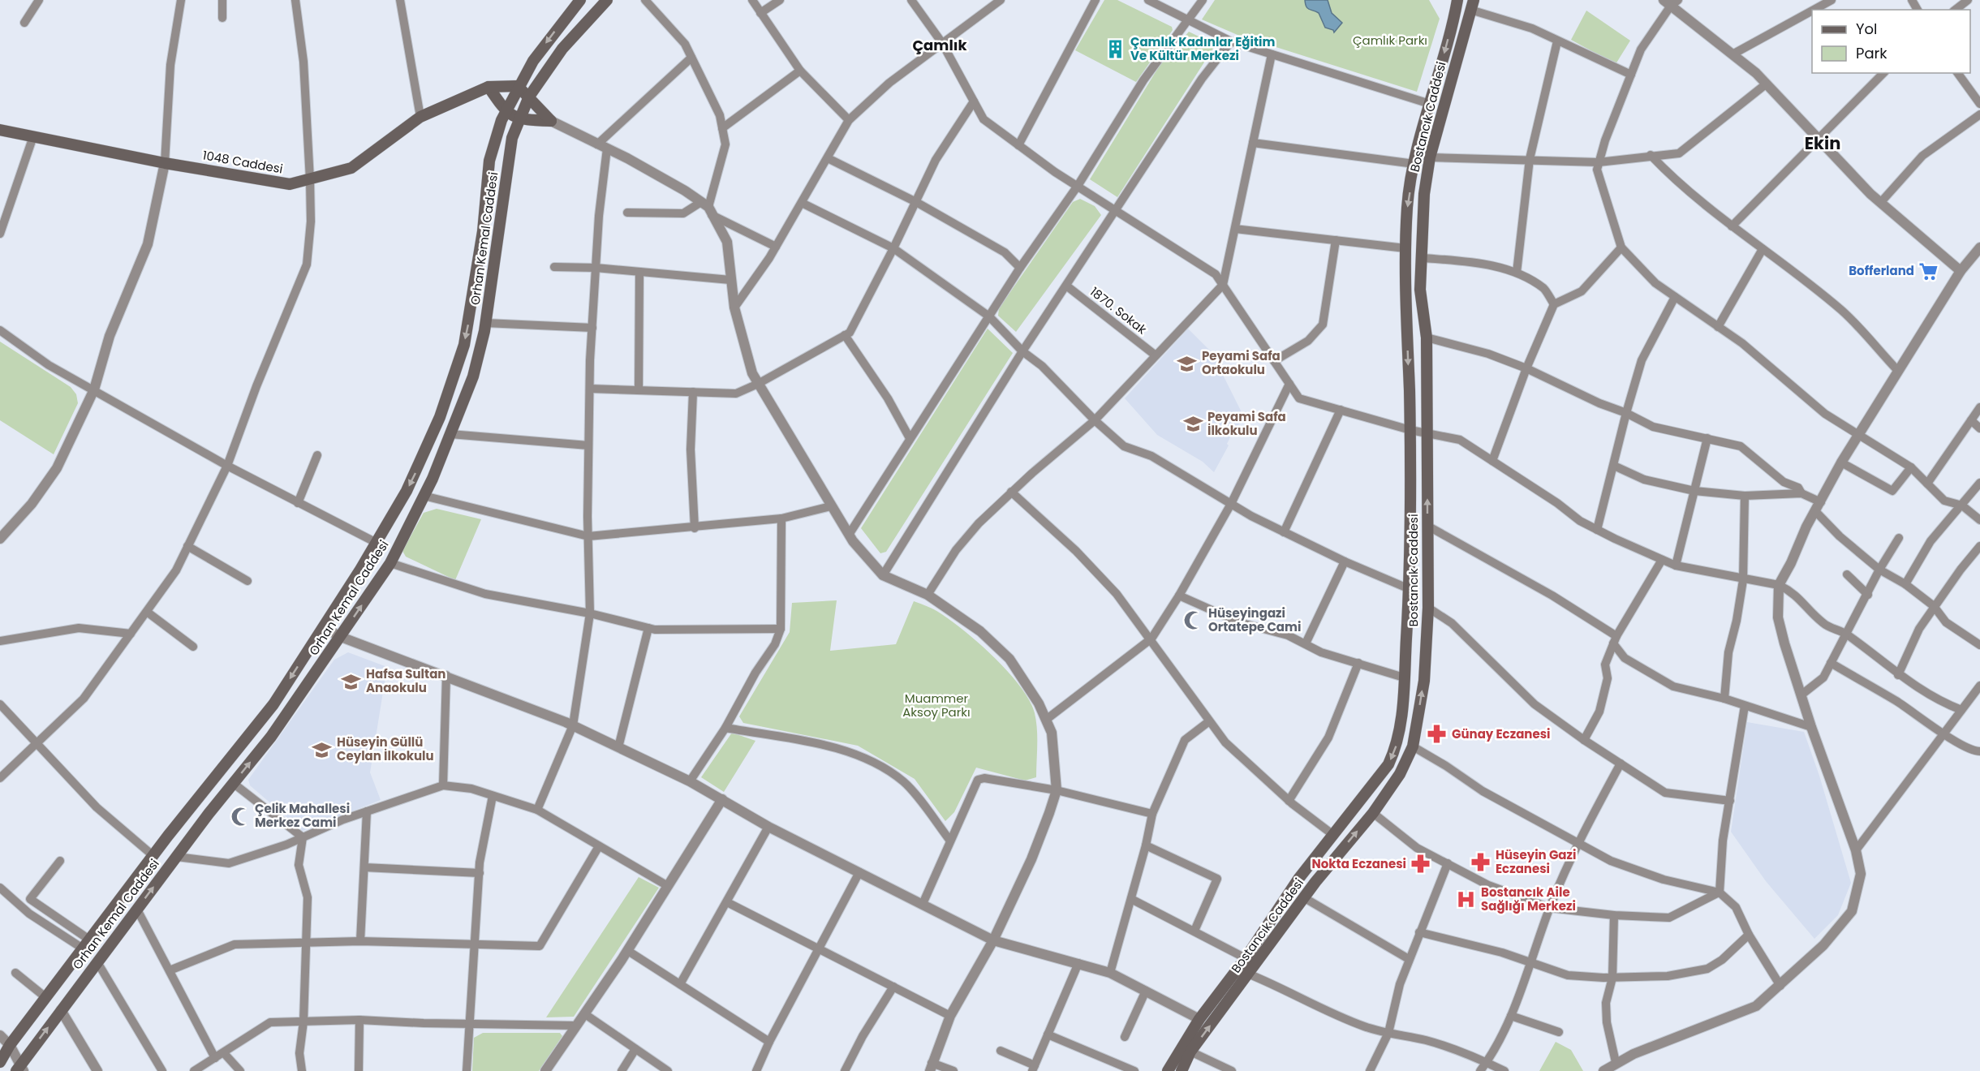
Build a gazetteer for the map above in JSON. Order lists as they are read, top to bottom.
{
  "streets": {
    "main road": ["Bostancık Caddesi", "1048 Caddesi", "Orhan Kemal Caddesi"],
    "street": ["1870. Sokak"]
  },
  "crossings": [
    ["1048 Caddesi", "Orhan Kemal Caddesi"]
  ],
  "districts": ["Çamlık", "Ekin"],
  "parks": ["Çamlık Parkı", "Muammer Aksoy Parkı"],
  "places": {
    "building": ["Çamlık Kadınlar Eğitim Ve Kültür Merkezi"],
    "supermarket": ["Bofferland"],
    "school or university": [
      "Peyami Safa Ortaokulu",
      "Peyami Safa İlkokulu",
      "Hafsa Sultan Anaokulu",
      "Hüseyin Güllü Ceylan İlkokulu"
    ],
    "mosque": ["Hüseyingazi Ortatepe Cami", "Çelik Mahallesi Merkez Cami"],
    "pharmacy": ["Günay Eczanesi", "Hüseyin Gazi Eczanesi", "Nokta Eczanesi"],
    "hospital": ["Bostancık Aile Sağlığı Merkezi"]
  },
  "legend": ["Yol", "Park"]
}
